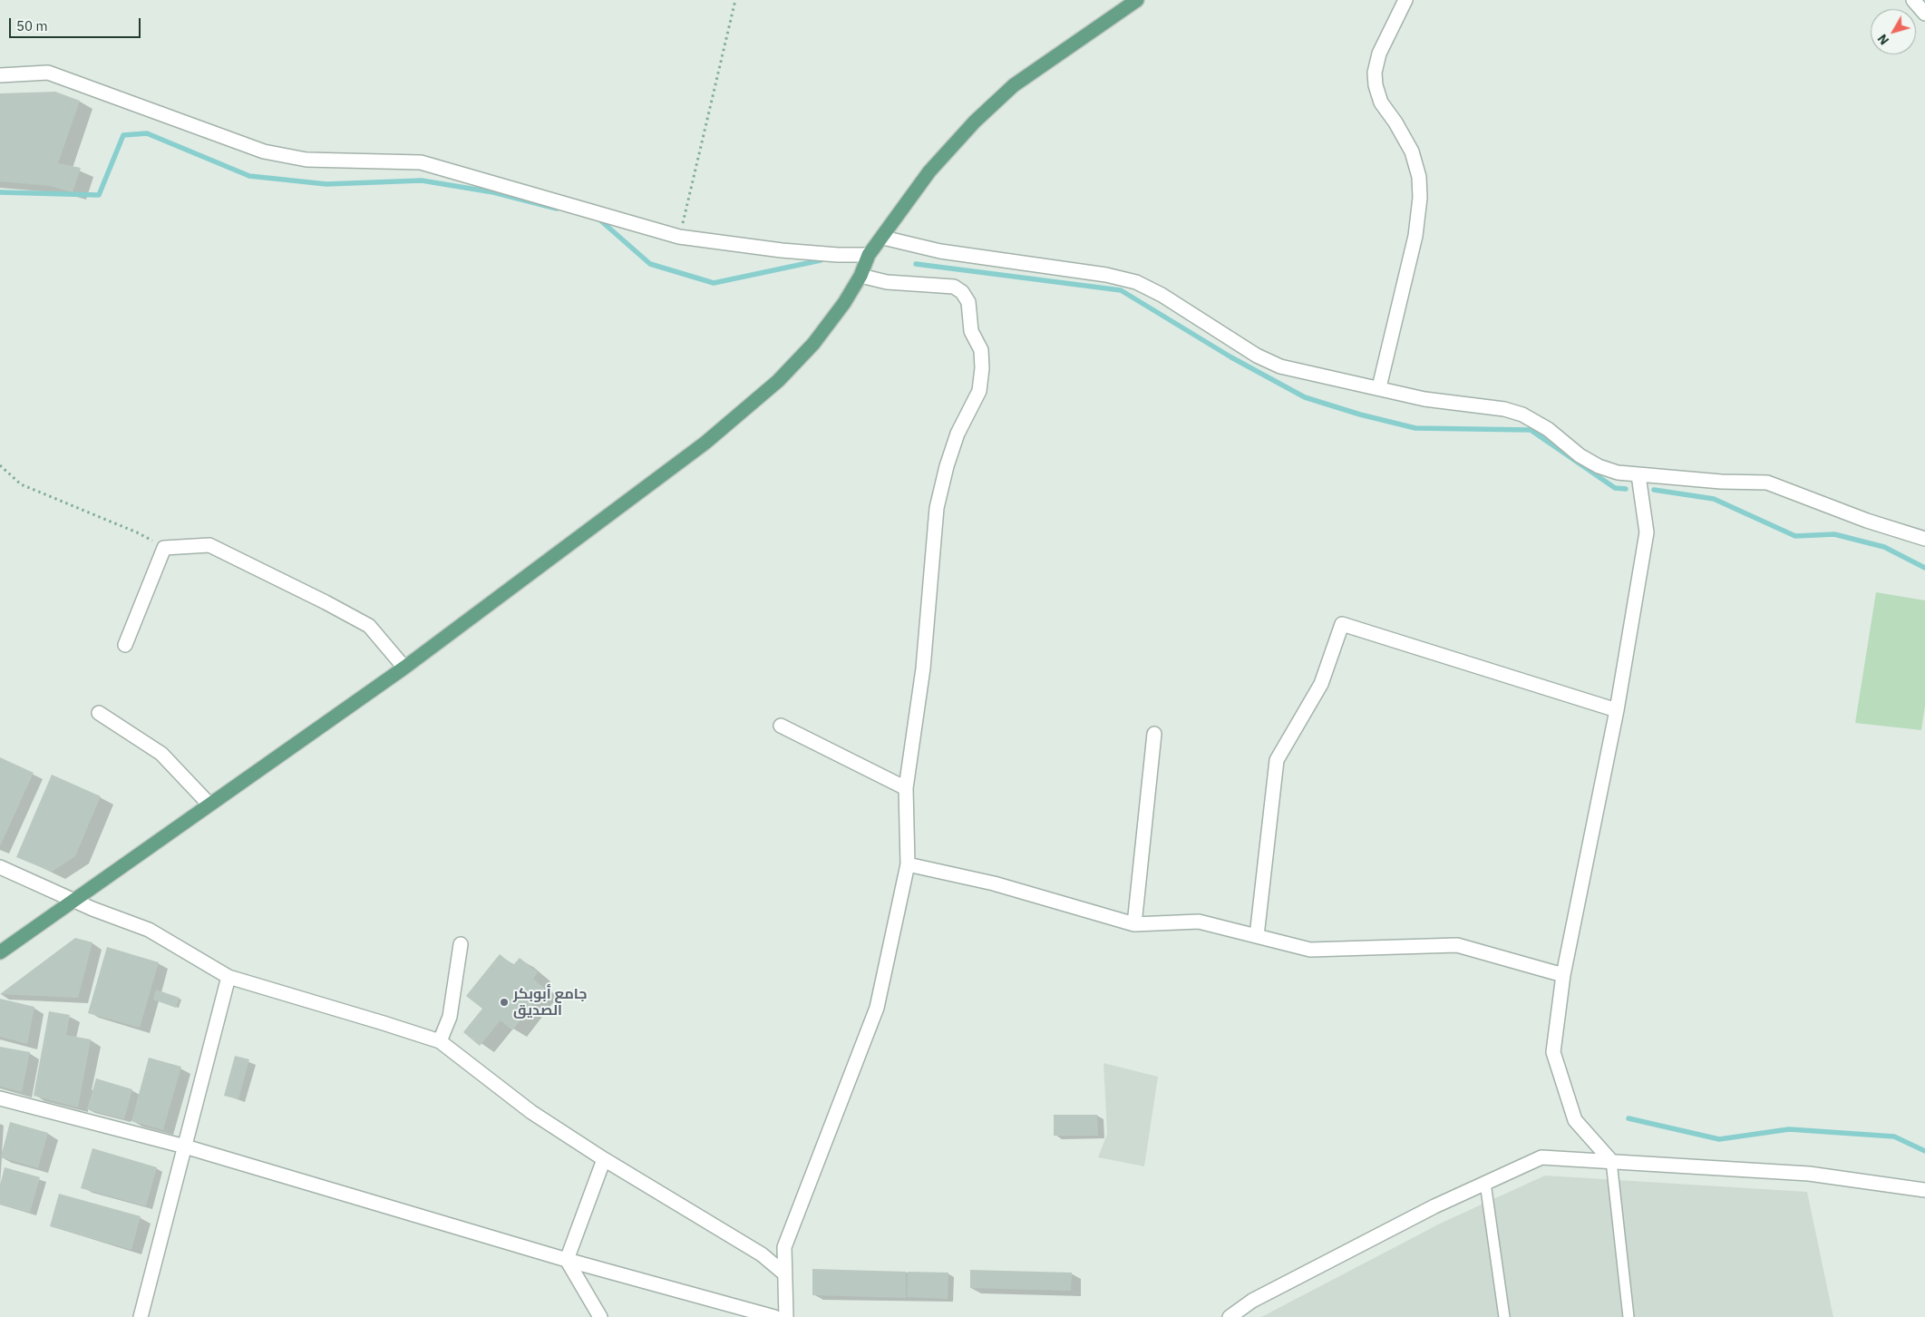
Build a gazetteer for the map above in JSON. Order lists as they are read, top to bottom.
{
  "places": ["جامع أبوبكر الصديق"],
  "scale_bar": "50 m",
  "north": "bottom left"
}
